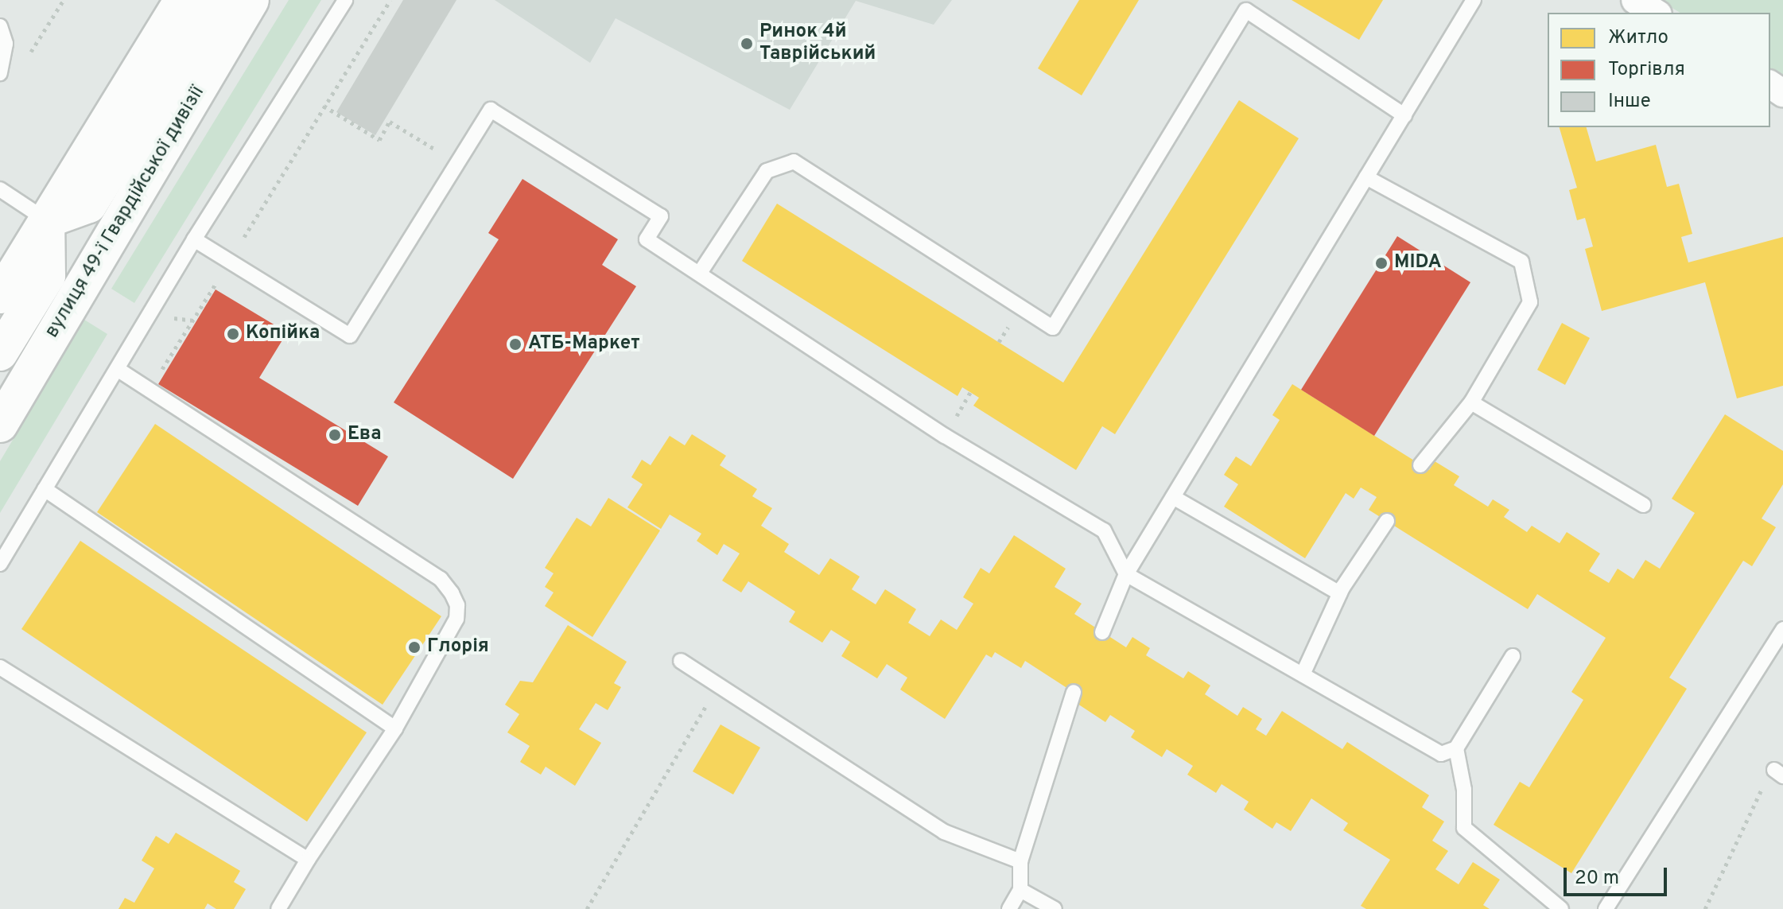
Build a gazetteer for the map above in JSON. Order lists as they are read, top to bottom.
{
  "streets": {
    "street": ["вулиця 49-ї Гвардійської дивізії"]
  },
  "places": [
    "Ринок 4й Таврійський",
    "MIDA",
    "Копійка",
    "АТБ-Маркет",
    "Ева",
    "Глорія"
  ],
  "legend": ["Житло", "Торгівля", "Інше"],
  "scale_bar": "20 m"
}
